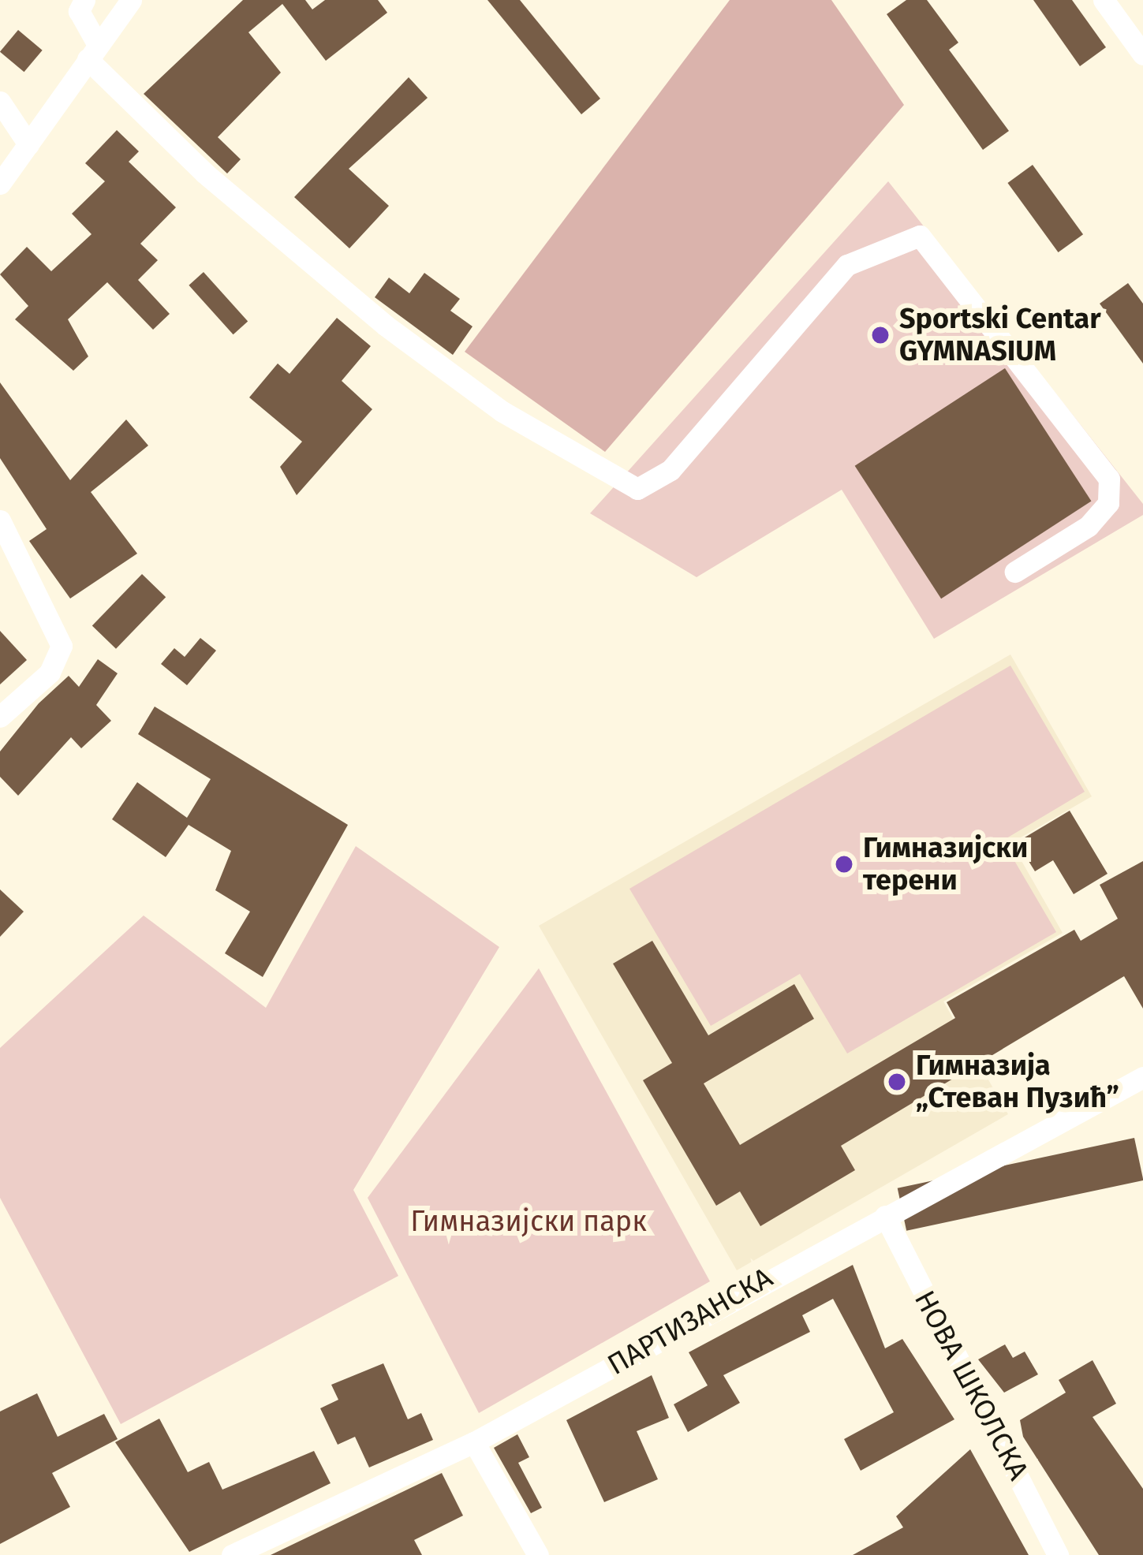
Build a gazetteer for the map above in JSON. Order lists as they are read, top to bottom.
{
  "streets": {
    "street": ["ПАРТИЗАНСКА", "НОВА ШКОЛСКА"]
  },
  "crossings": [
    ["ПАРТИЗАНСКА", "НОВА ШКОЛСКА"]
  ],
  "parks": ["Гимназијски парк"],
  "places": ["Sportski Centar GYMNASIUM", "Гимназијски терени", "Гимназија „Стеван Пузић”"]
}
